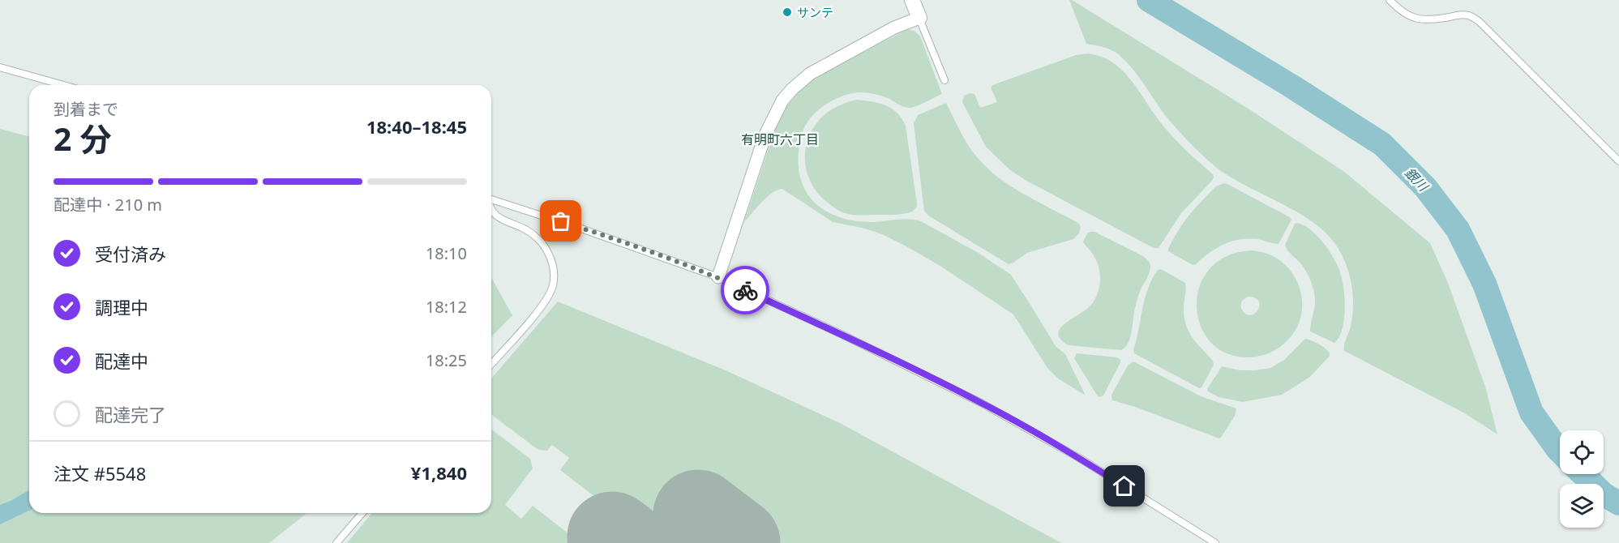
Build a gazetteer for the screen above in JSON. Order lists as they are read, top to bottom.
{
  "districts": ["有明町六丁目"],
  "water": ["銀川"],
  "places": ["サンテ"],
  "page": {
    "heading": ["2 分", "到着まで", "18:40–18:45"],
    "panel": ["注文 #5548", "¥1,840"],
    "bar": "配達中 · 210 m",
    "list": [
      ["受付済み", "18:10"],
      ["調理中", "18:12"],
      ["配達中", "18:25"],
      "配達完了"
    ]
  }
}
